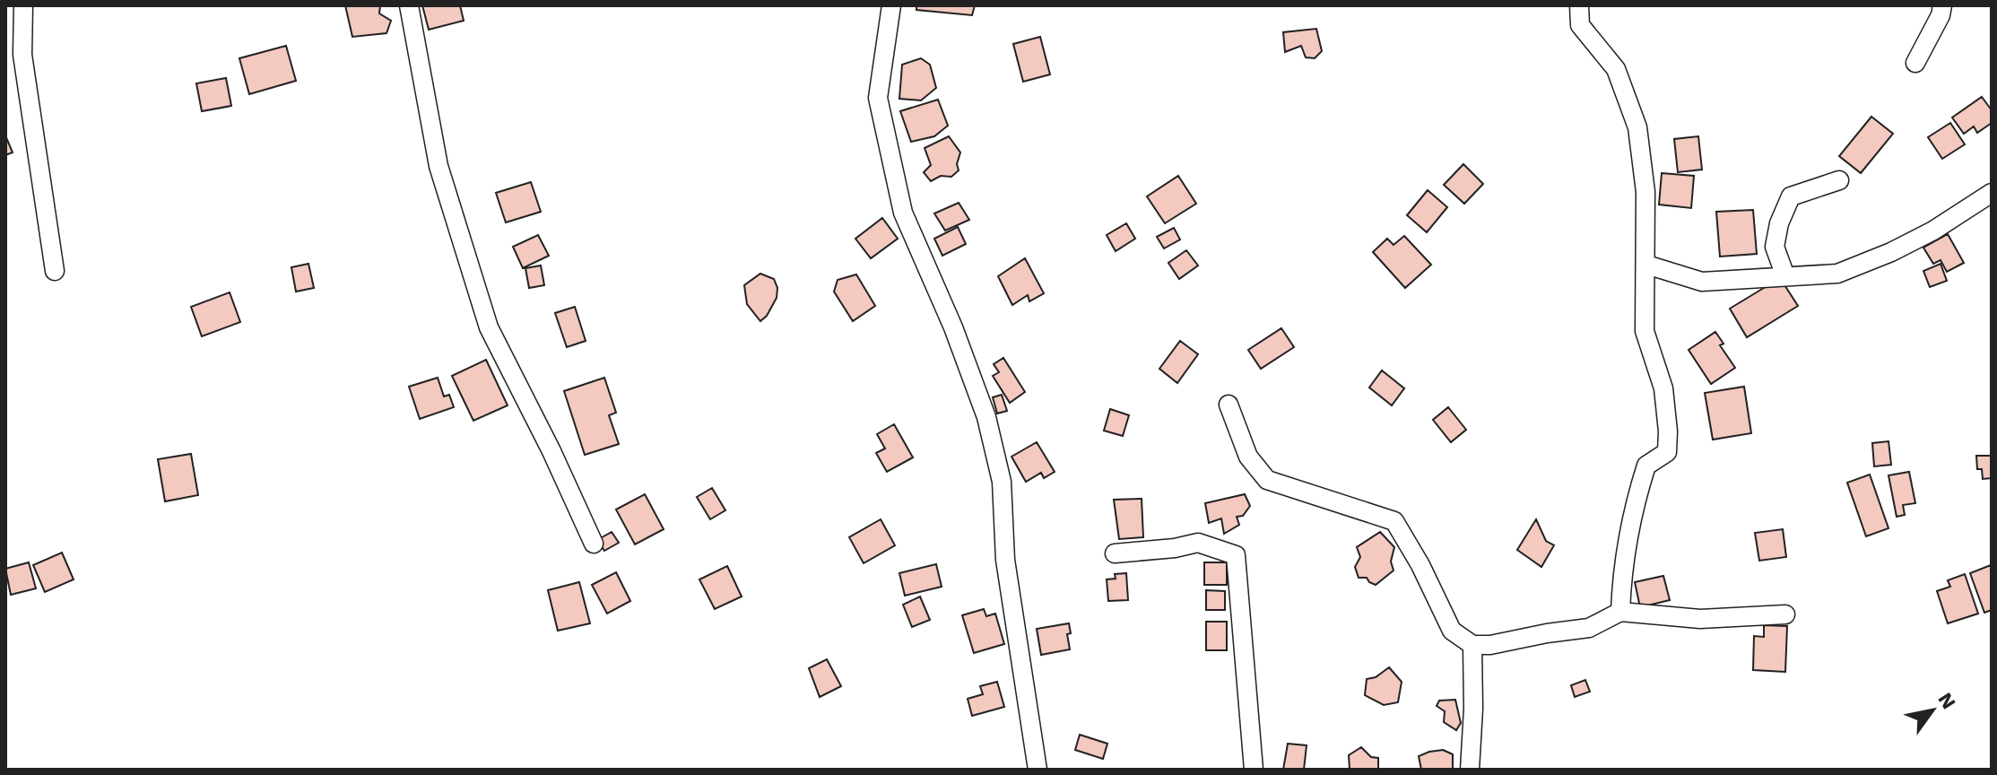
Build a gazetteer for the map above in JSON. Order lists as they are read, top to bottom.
{
  "north": "top right"
}
